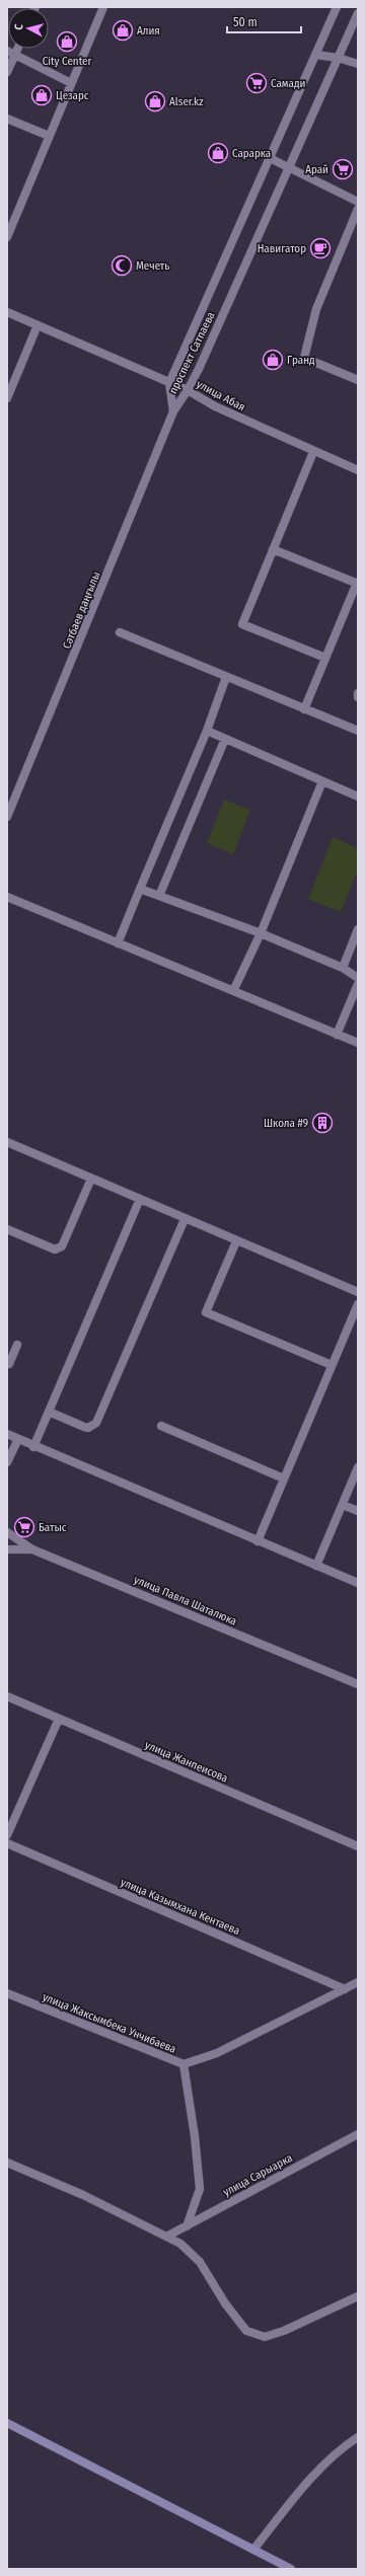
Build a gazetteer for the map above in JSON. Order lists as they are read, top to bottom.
{
  "streets": {
    "street": [
      "проспект Сатпаева",
      "улица Абая",
      "Сәтбаев даңғылы",
      "улица Павла Шаталюка",
      "улица Жанпеисова",
      "улица Казымхана Кентаева",
      "улица Жаксымбека Унчибаева",
      "улица Сарыарка"
    ]
  },
  "crossings": [
    ["проспект Сатпаева", "улица Абая"],
    ["проспект Сатпаева", "Сәтбаев даңғылы"],
    ["улица Казымхана Кентаева", "улица Жаксымбека Унчибаева"]
  ],
  "places": {
    "shop": [
      "Алия",
      "City Center",
      "Цезарс",
      "Alser.kz",
      "Сарарка",
      "Гранд"
    ],
    "supermarket": ["Самади", "Арай", "Батыс"],
    "cafe": ["Навигатор"],
    "mosque": ["Мечеть"],
    "building": ["Школа #9"]
  },
  "scale_bar": "50 m",
  "north": "left"
}
